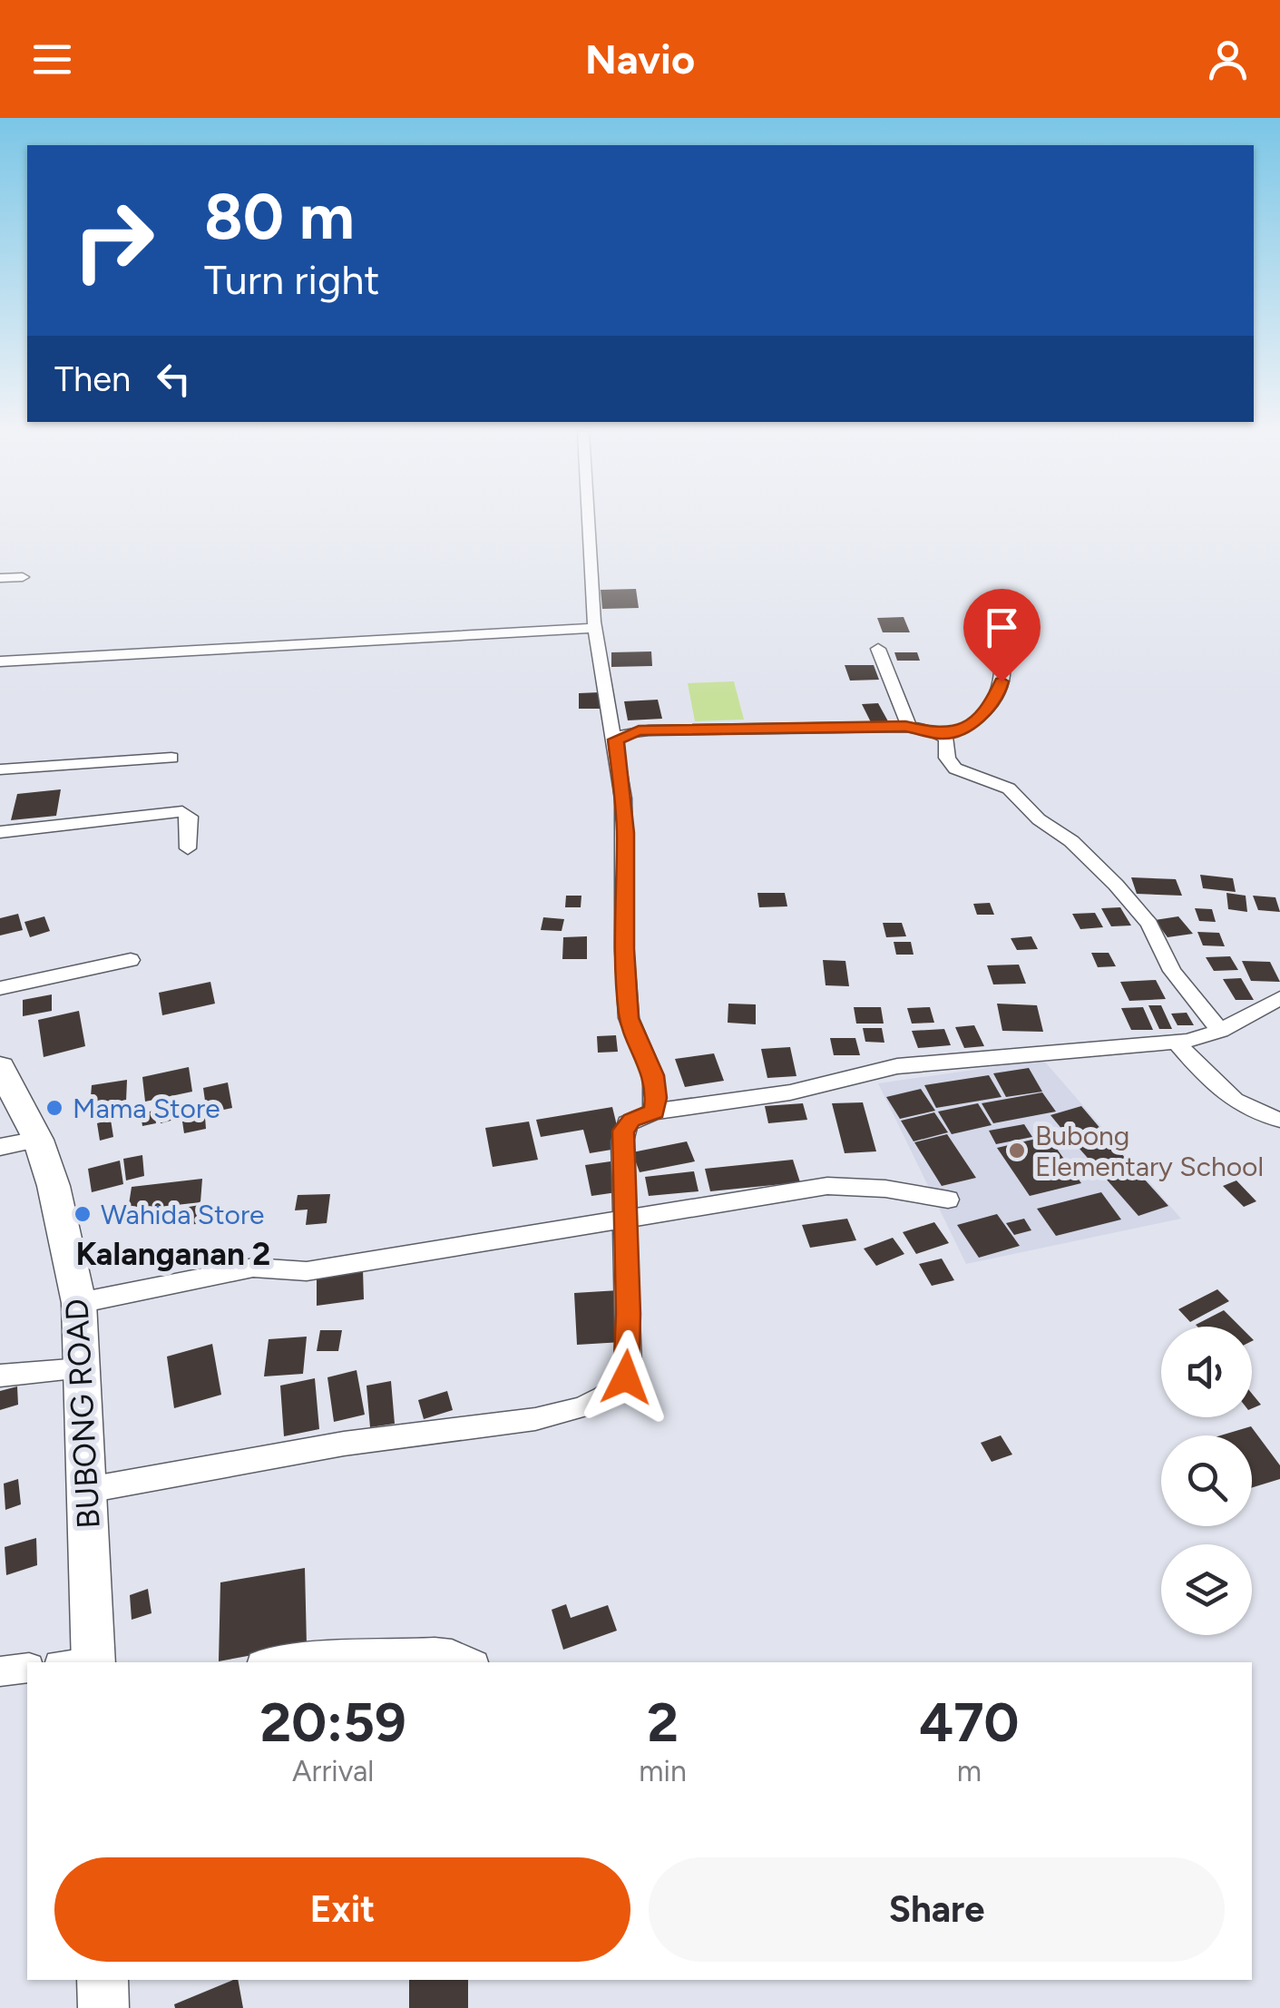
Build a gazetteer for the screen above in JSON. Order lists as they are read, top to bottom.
{
  "streets": {
    "main road": ["BUBONG ROAD"]
  },
  "districts": ["Kalanganan 2"],
  "places": ["Mama Store", "Bubong Elementary School", "Wahida Store"],
  "page": {
    "header": "Navio",
    "turn": ["80 m", "Turn right"],
    "then": "Then",
    "eta": [
      "20:59",
      "Arrival",
      "2",
      "min",
      "470",
      "m"
    ],
    "buttons": ["Exit", "Share"]
  }
}
